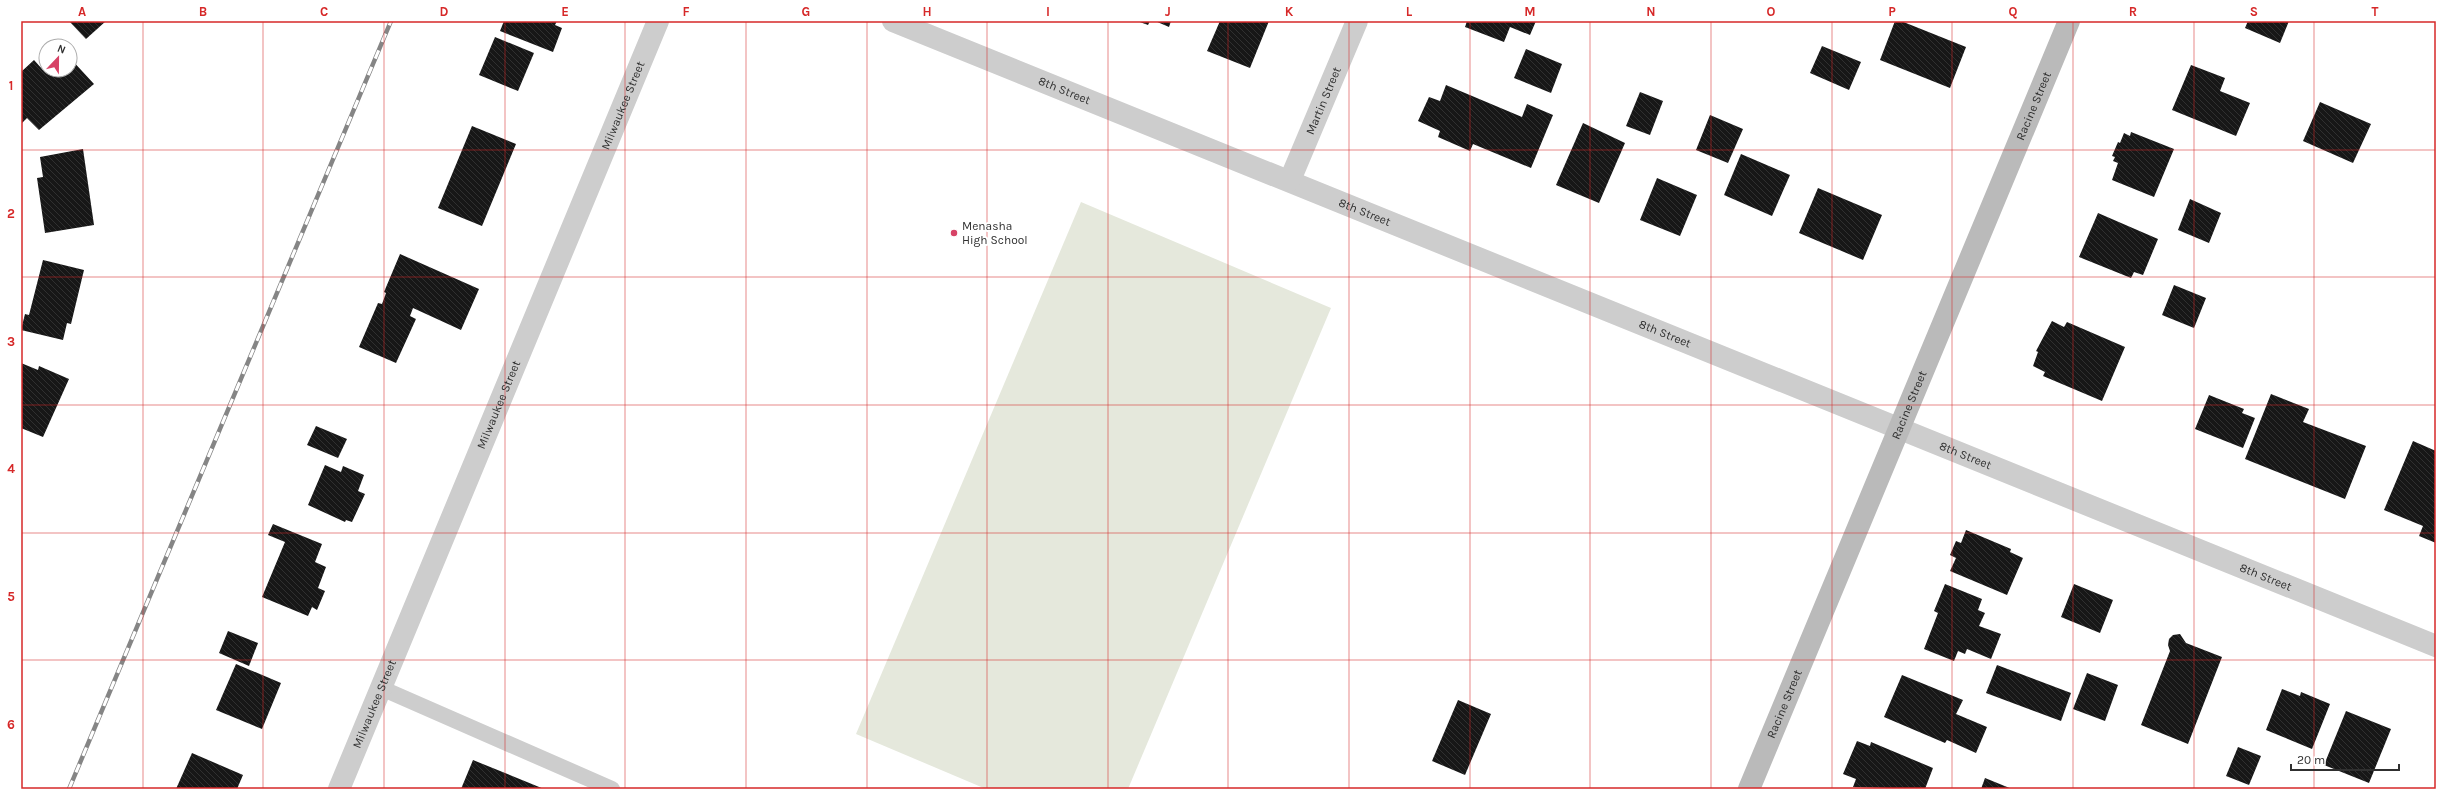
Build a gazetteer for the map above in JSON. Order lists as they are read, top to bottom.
{
  "streets": {
    "main road": ["Racine Street"],
    "street": ["8th Street", "Martin Street", "Milwaukee Street"]
  },
  "crossings": [
    ["8th Street", "Martin Street"],
    ["8th Street", "Racine Street"]
  ],
  "places": ["Menasha High School"],
  "scale_bar": "20 m",
  "north": "top",
  "grid": {
    "columns": [
      "A",
      "B",
      "C",
      "D",
      "E",
      "F",
      "G",
      "H",
      "I",
      "J",
      "K",
      "L",
      "M",
      "N",
      "O",
      "P",
      "Q",
      "R",
      "S",
      "T"
    ],
    "rows": [
      "1",
      "2",
      "3",
      "4",
      "5",
      "6"
    ]
  }
}
